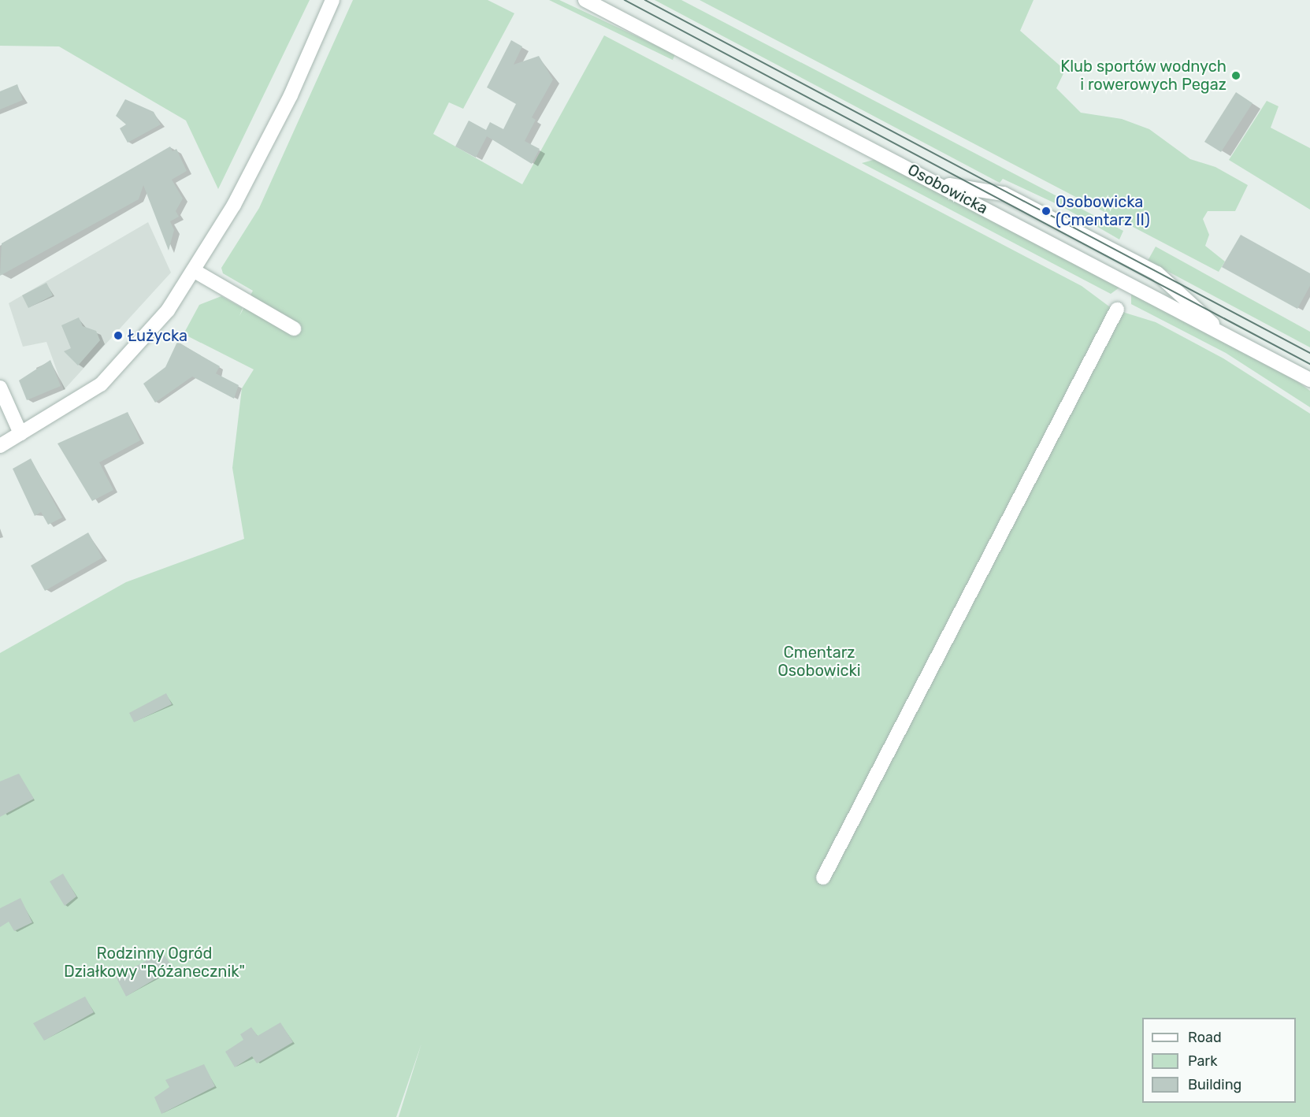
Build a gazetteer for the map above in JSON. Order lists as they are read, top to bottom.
{
  "streets": {
    "street": ["Osobowicka"]
  },
  "parks": ["Cmentarz Osobowicki", "Rodzinny Ogród Działkowy \"Różanecznik\""],
  "places": ["Klub sportów wodnych i rowerowych Pegaz", "Osobowicka (Cmentarz II)", "Łużycka"],
  "legend": ["Road", "Park", "Building"]
}
